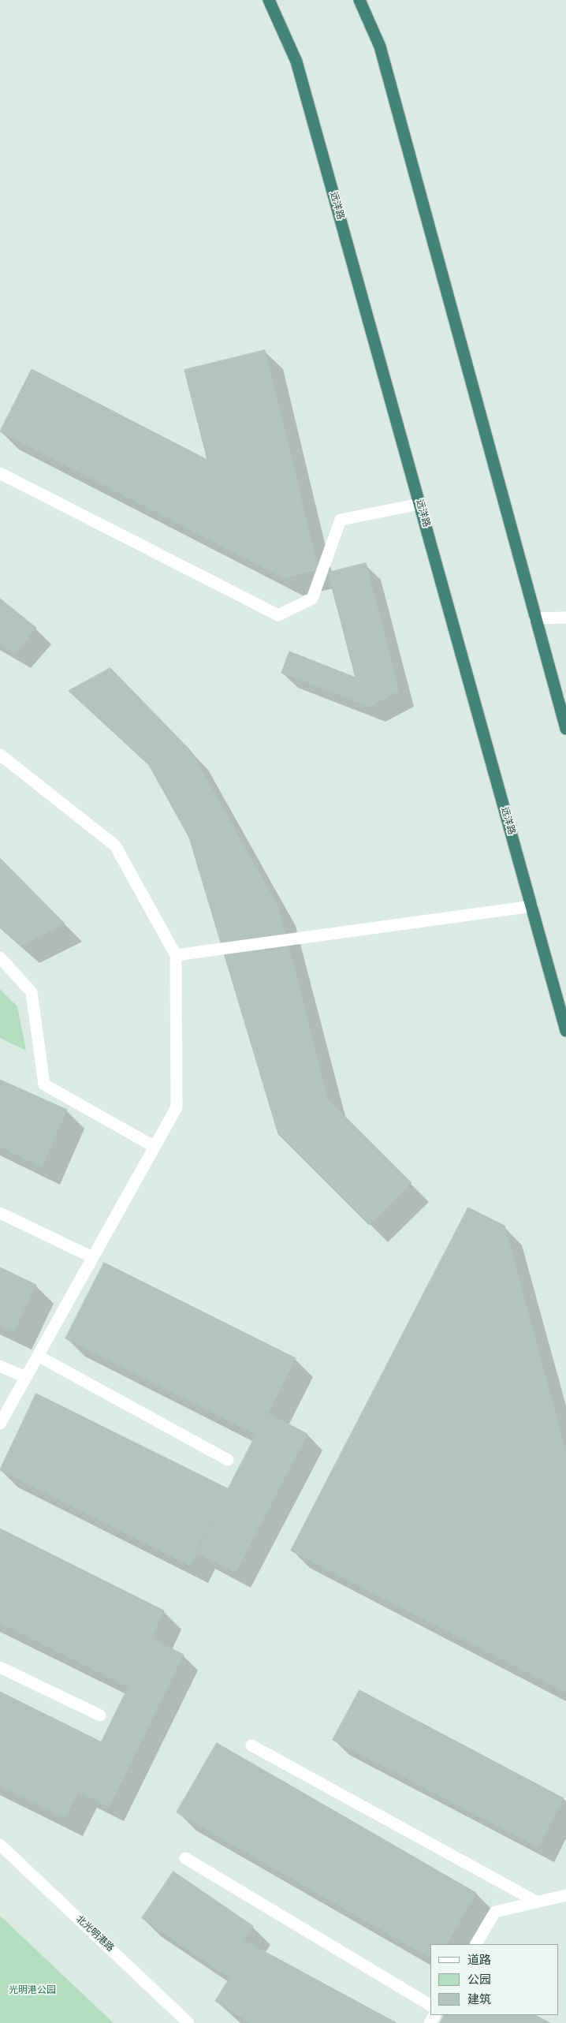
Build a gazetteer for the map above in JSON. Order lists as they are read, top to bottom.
{
  "streets": {
    "highway": ["远洋路"],
    "street": ["北光明港路"]
  },
  "parks": ["光明港公园"],
  "legend": ["道路", "公园", "建筑"]
}
